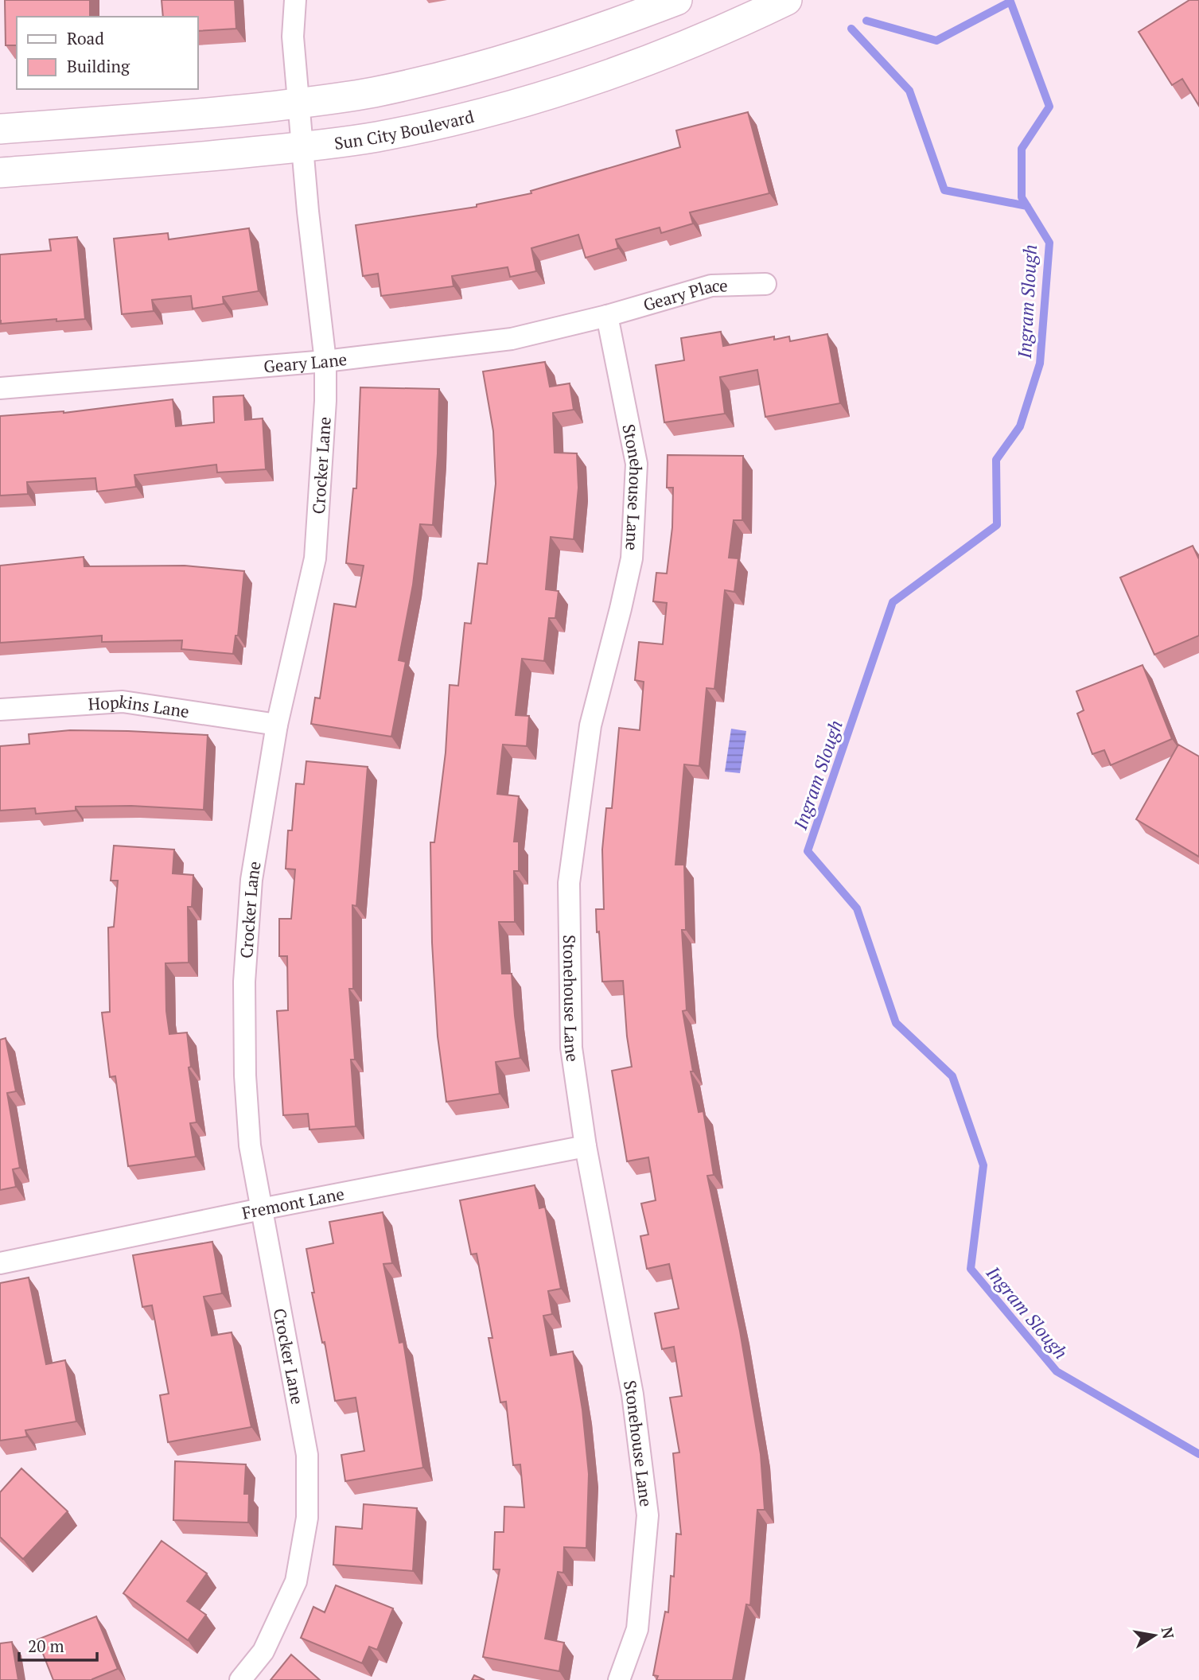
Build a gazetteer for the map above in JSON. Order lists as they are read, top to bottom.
{
  "streets": {
    "street": [
      "Sun City Boulevard",
      "Geary Place",
      "Geary Lane",
      "Crocker Lane",
      "Stonehouse Lane",
      "Hopkins Lane",
      "Fremont Lane"
    ]
  },
  "crossings": [
    ["Sun City Boulevard", "Crocker Lane"],
    ["Geary Place", "Geary Lane"],
    ["Geary Place", "Stonehouse Lane"],
    ["Geary Lane", "Crocker Lane"],
    ["Geary Lane", "Stonehouse Lane"],
    ["Crocker Lane", "Hopkins Lane"],
    ["Crocker Lane", "Fremont Lane"],
    ["Stonehouse Lane", "Fremont Lane"]
  ],
  "water": ["Ingram Slough"],
  "legend": ["Road", "Building"],
  "scale_bar": "20 m",
  "north": "right"
}
